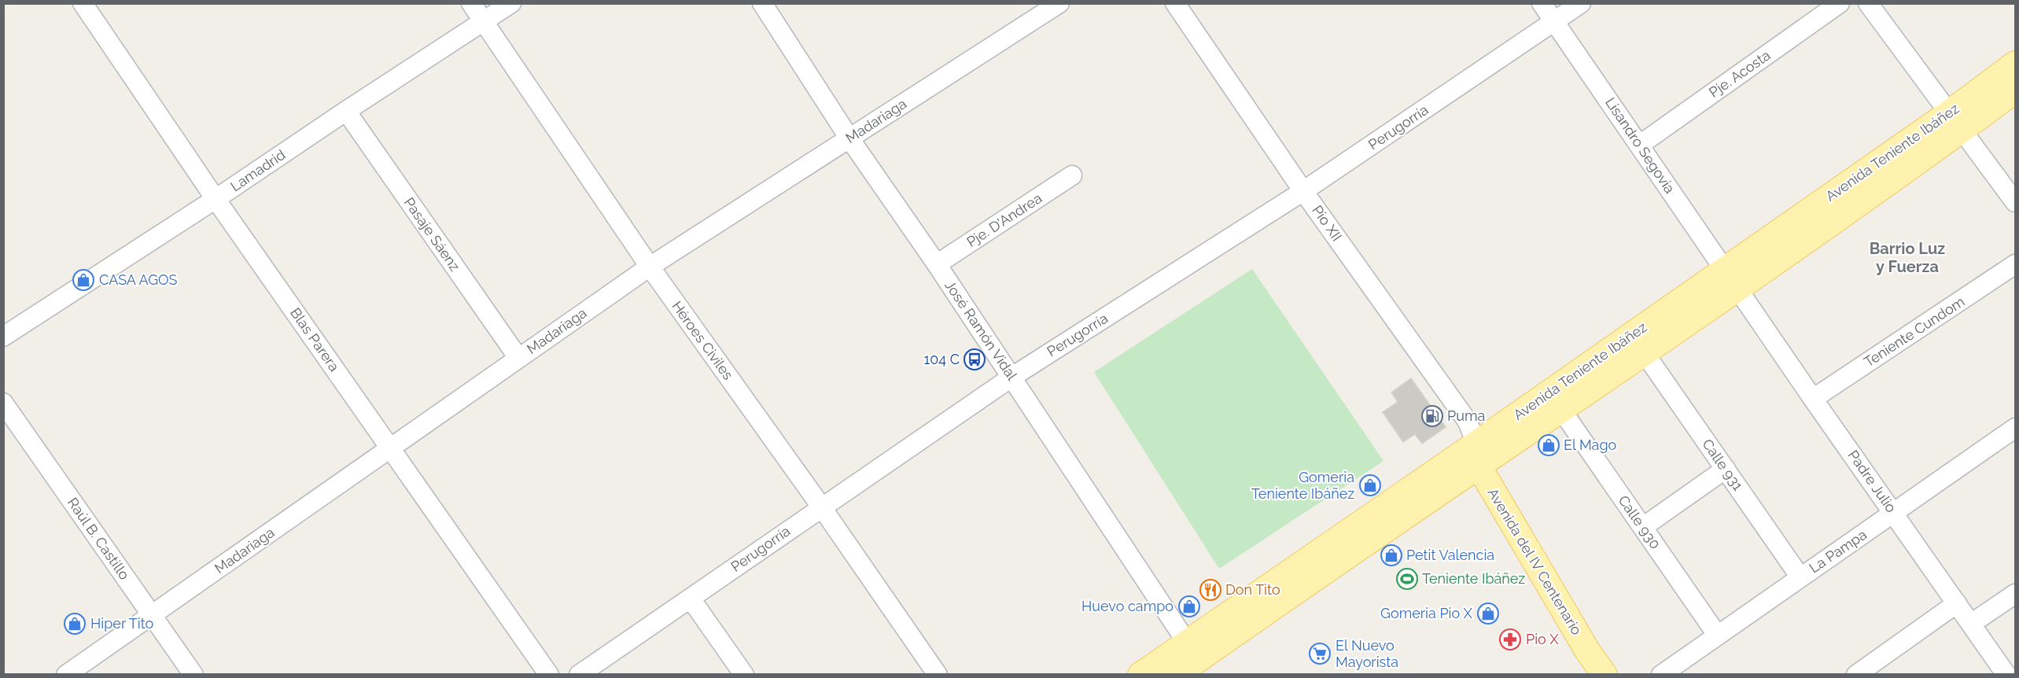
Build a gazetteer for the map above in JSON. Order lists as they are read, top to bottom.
{
  "streets": {
    "main road": ["Avenida Teniente Ibáñez", "Avenida del IV Centenario"],
    "street": [
      "Pje. Acosta",
      "Madariaga",
      "Perugorría",
      "Lisandro Segovia",
      "Lamadrid",
      "Pje. D'Andrea",
      "Pio XII",
      "Pasaje Sáenz",
      "José Ramón Vidal",
      "Teniente Cundom",
      "Blas Parera",
      "Héroes Civiles",
      "Calle 931",
      "Padre Julio",
      "Calle 930",
      "Raúl B. Castillo",
      "La Pampa"
    ]
  },
  "crossings": [
    ["Pje. Acosta", "Lisandro Segovia"],
    ["Madariaga", "Pasaje Sáenz"],
    ["Madariaga", "José Ramón Vidal"],
    ["Madariaga", "Blas Parera"],
    ["Madariaga", "Héroes Civiles"],
    ["Madariaga", "Raúl B. Castillo"],
    ["Perugorría", "Lisandro Segovia"],
    ["Perugorría", "Pio XII"],
    ["Perugorría", "José Ramón Vidal"],
    ["Perugorría", "Héroes Civiles"],
    ["Lisandro Segovia", "Avenida Teniente Ibáñez"],
    ["Lisandro Segovia", "Padre Julio"],
    ["Avenida Teniente Ibáñez", "Pio XII"],
    ["Avenida Teniente Ibáñez", "José Ramón Vidal"],
    ["Avenida Teniente Ibáñez", "Calle 931"],
    ["Avenida Teniente Ibáñez", "Padre Julio"],
    ["Avenida Teniente Ibáñez", "Calle 930"],
    ["Avenida Teniente Ibáñez", "Avenida del IV Centenario"],
    ["Lamadrid", "Pasaje Sáenz"],
    ["Lamadrid", "Blas Parera"],
    ["Lamadrid", "Héroes Civiles"],
    ["Pje. D'Andrea", "José Ramón Vidal"],
    ["Pio XII", "Avenida del IV Centenario"],
    ["Teniente Cundom", "Padre Julio"],
    ["Calle 931", "La Pampa"],
    ["Padre Julio", "La Pampa"],
    ["Calle 930", "La Pampa"]
  ],
  "districts": ["Barrio Luz y Fuerza"],
  "places": {
    "shop": [
      "CASA AGOS",
      "El Mago",
      "Gomeria Teniente Ibáñez",
      "Petit Valencia",
      "Huevo campo",
      "Gomeria Pio X",
      "Hiper Tito"
    ],
    "bus stop": ["104 C"],
    "fuel station": ["Puma"],
    "sports": ["Teniente Ibáñez"],
    "restaurant": ["Don Tito"],
    "pharmacy": ["Pio X"],
    "supermarket": ["El Nuevo Mayorista"]
  }
}
